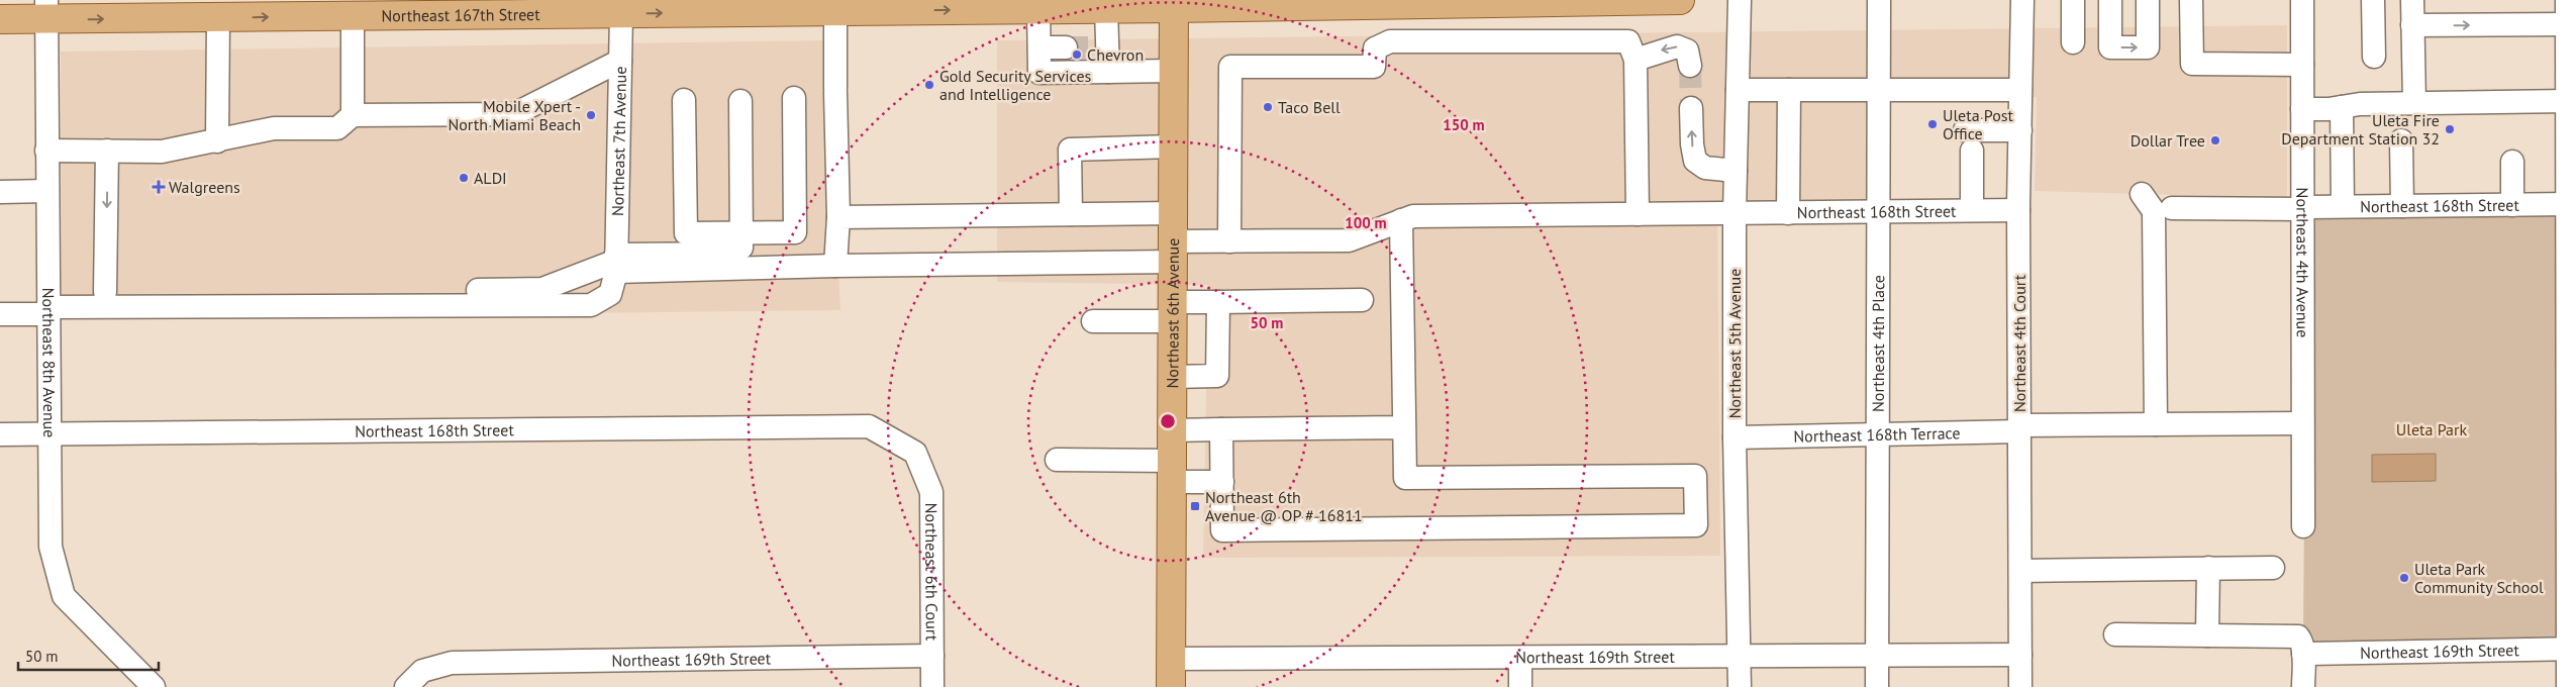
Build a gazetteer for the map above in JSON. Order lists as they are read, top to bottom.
{
  "streets": {
    "main road": ["Northeast 167th Street", "Northeast 6th Avenue"],
    "street": [
      "Northeast 7th Avenue",
      "Northeast 168th Street",
      "Northeast 4th Avenue",
      "Northeast 5th Avenue",
      "Northeast 4th Place",
      "Northeast 4th Court",
      "Northeast 8th Avenue",
      "Northeast 168th Terrace",
      "Northeast 6th Court",
      "Northeast 169th Street"
    ]
  },
  "crossings": [
    ["Northeast 167th Street", "Northeast 7th Avenue"],
    ["Northeast 167th Street", "Northeast 6th Avenue"],
    ["Northeast 167th Street", "Northeast 8th Avenue"],
    ["Northeast 7th Avenue", "Northeast 8th Avenue"],
    ["Northeast 168th Street", "Northeast 4th Avenue"],
    ["Northeast 168th Street", "Northeast 6th Avenue"],
    ["Northeast 168th Street", "Northeast 5th Avenue"],
    ["Northeast 168th Street", "Northeast 4th Place"],
    ["Northeast 168th Street", "Northeast 4th Court"],
    ["Northeast 168th Street", "Northeast 8th Avenue"],
    ["Northeast 168th Street", "Northeast 6th Court"],
    ["Northeast 4th Avenue", "Northeast 168th Terrace"],
    ["Northeast 6th Avenue", "Northeast 169th Street"],
    ["Northeast 5th Avenue", "Northeast 168th Terrace"],
    ["Northeast 5th Avenue", "Northeast 169th Street"],
    ["Northeast 4th Place", "Northeast 168th Terrace"],
    ["Northeast 4th Place", "Northeast 169th Street"],
    ["Northeast 4th Court", "Northeast 168th Terrace"],
    ["Northeast 4th Court", "Northeast 169th Street"],
    ["Northeast 6th Court", "Northeast 169th Street"]
  ],
  "one_way": ["Northeast 167th Street"],
  "parks": ["Uleta Park"],
  "places": {
    "other": [
      "Chevron",
      "Gold Security Services and Intelligence",
      "Taco Bell",
      "Mobile Xpert - North Miami Beach",
      "Uleta Post Office",
      "Uleta Fire Department Station 32",
      "Dollar Tree",
      "ALDI",
      "Uleta Park Community School"
    ],
    "health": ["Walgreens"],
    "transit": ["Northeast 6th Avenue @ OP # 16811"]
  },
  "scale_bar": "50 m",
  "rings": ["150 m", "100 m", "50 m"]
}
